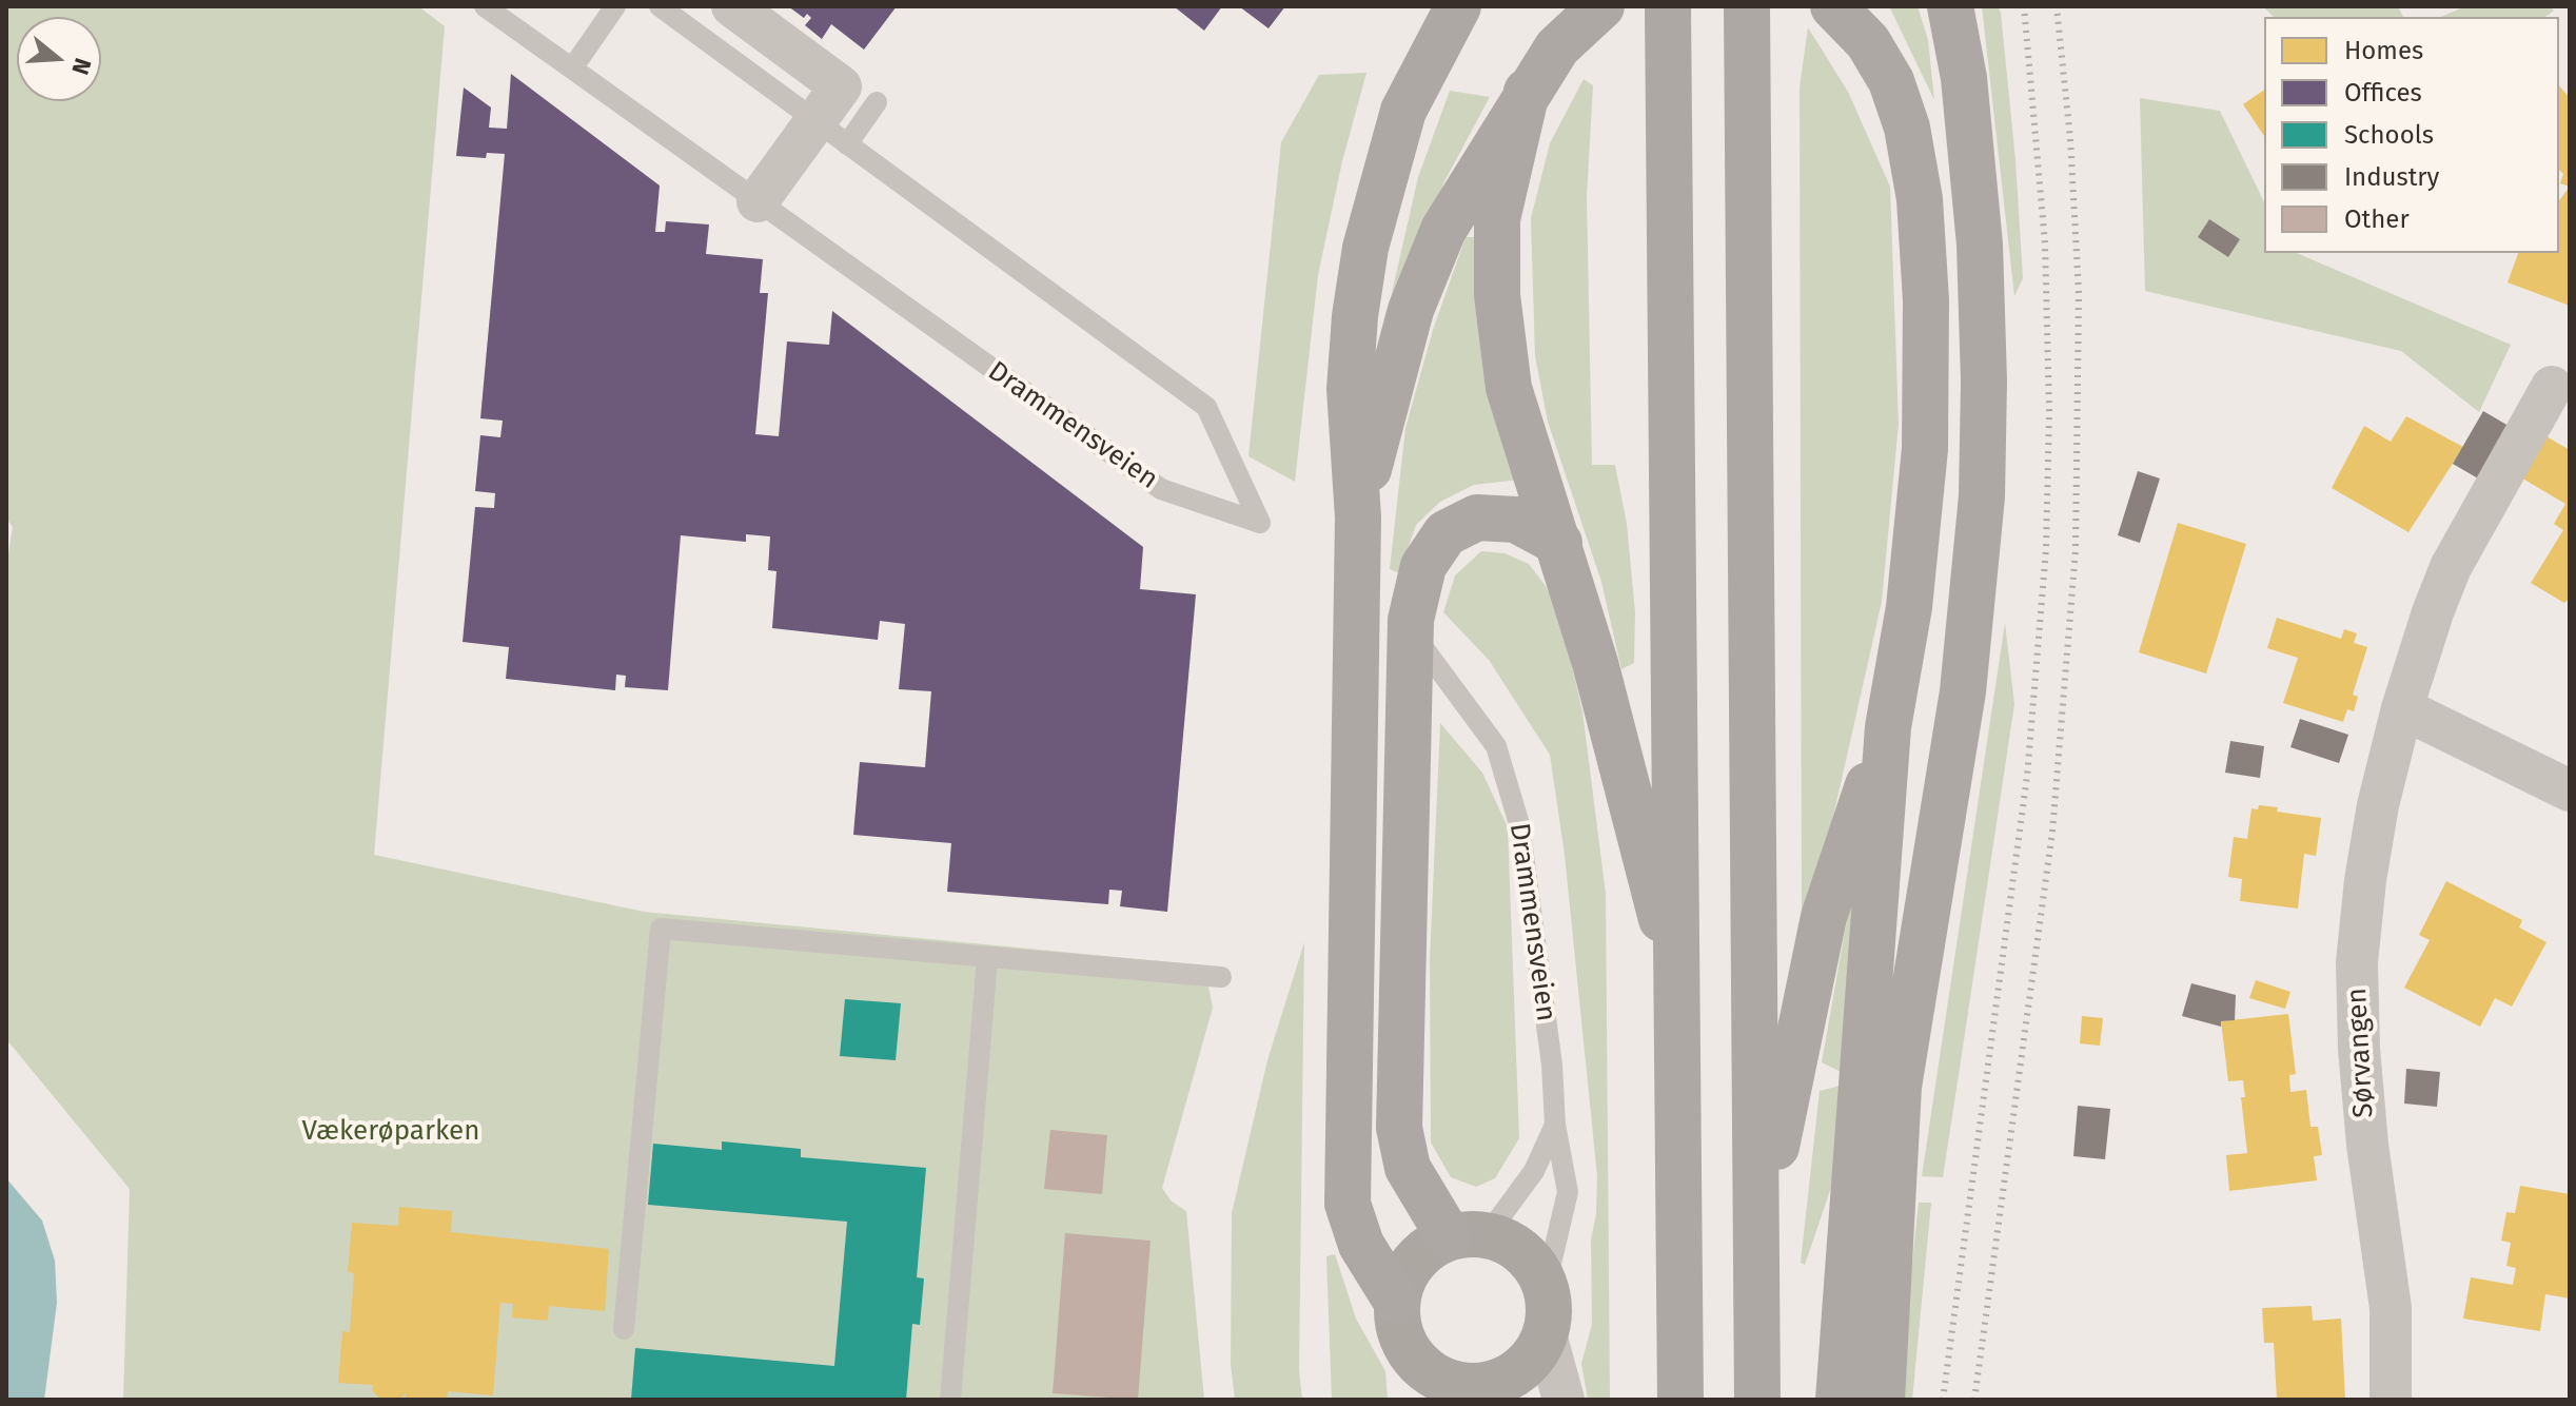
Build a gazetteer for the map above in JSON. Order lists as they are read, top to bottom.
{
  "streets": {
    "street": ["Sørvangen"],
    "lane": ["Drammensveien"]
  },
  "parks": ["Vækerøparken"],
  "legend": [
    "Homes",
    "Offices",
    "Schools",
    "Industry",
    "Other"
  ],
  "north": "right"
}
